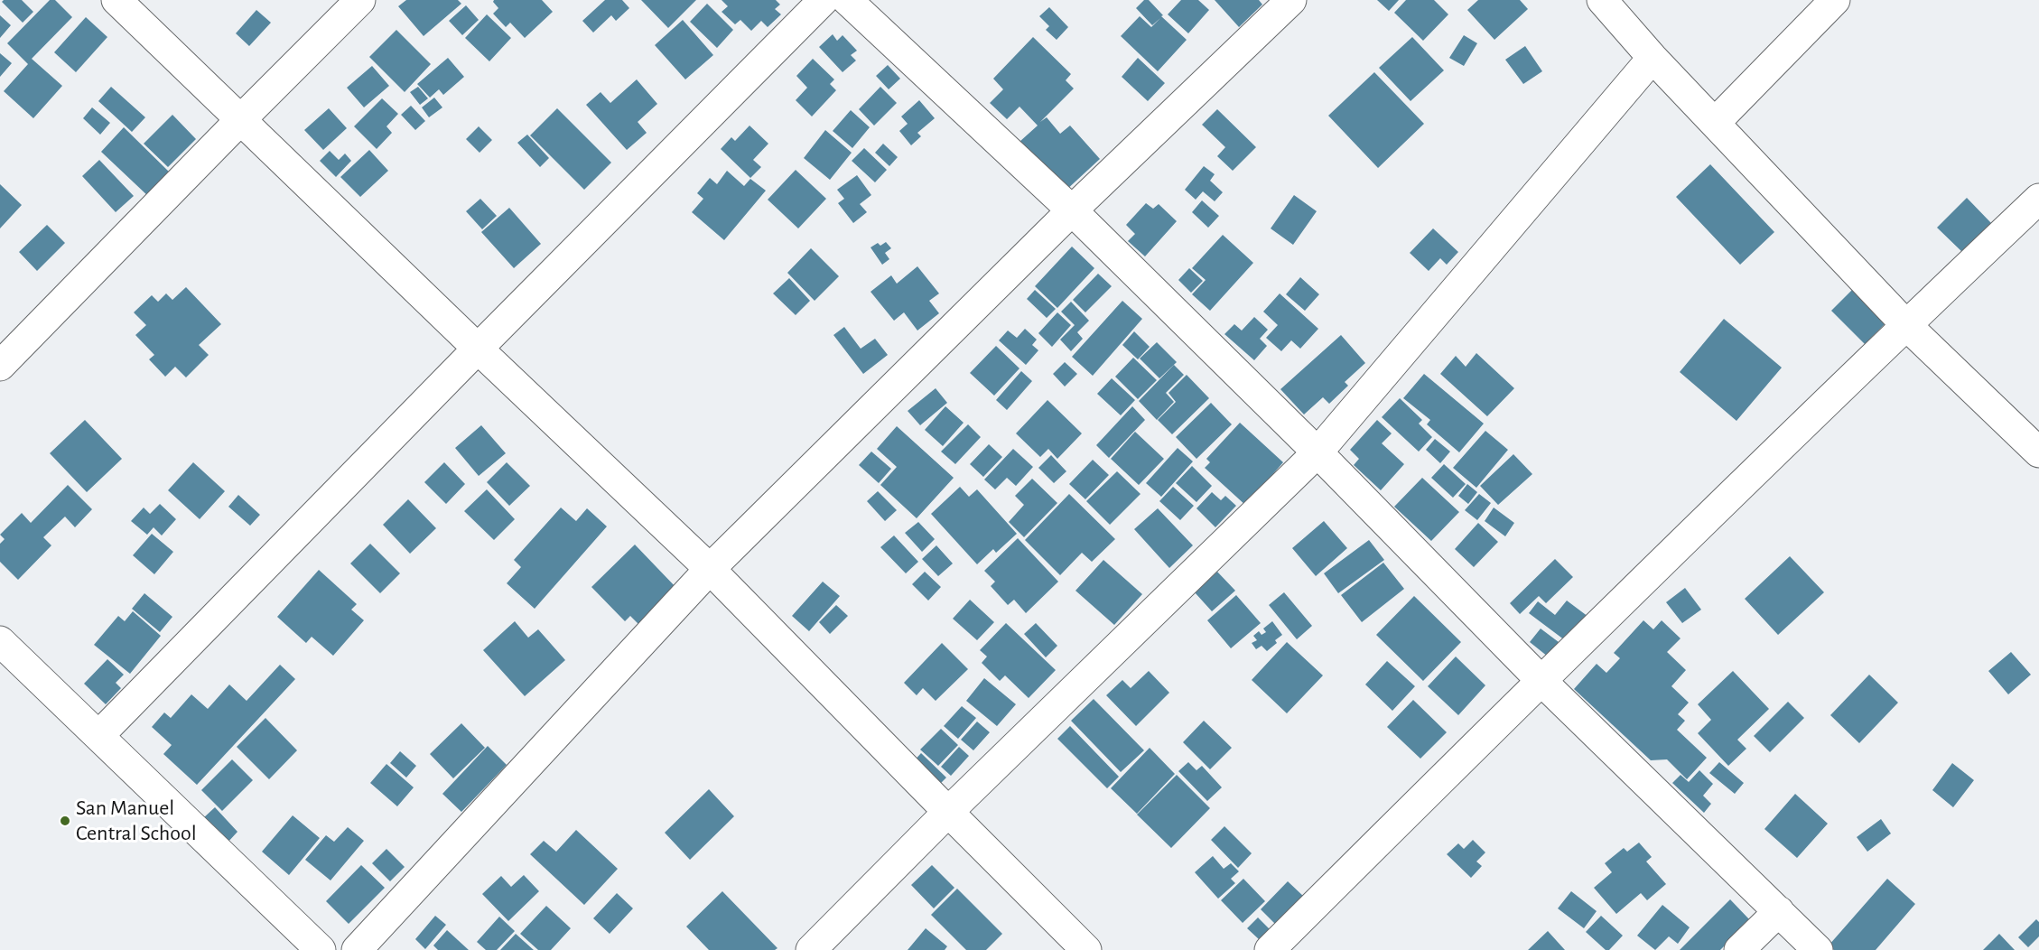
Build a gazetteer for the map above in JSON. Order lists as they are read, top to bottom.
{
  "places": ["San Manuel Central School"]
}
